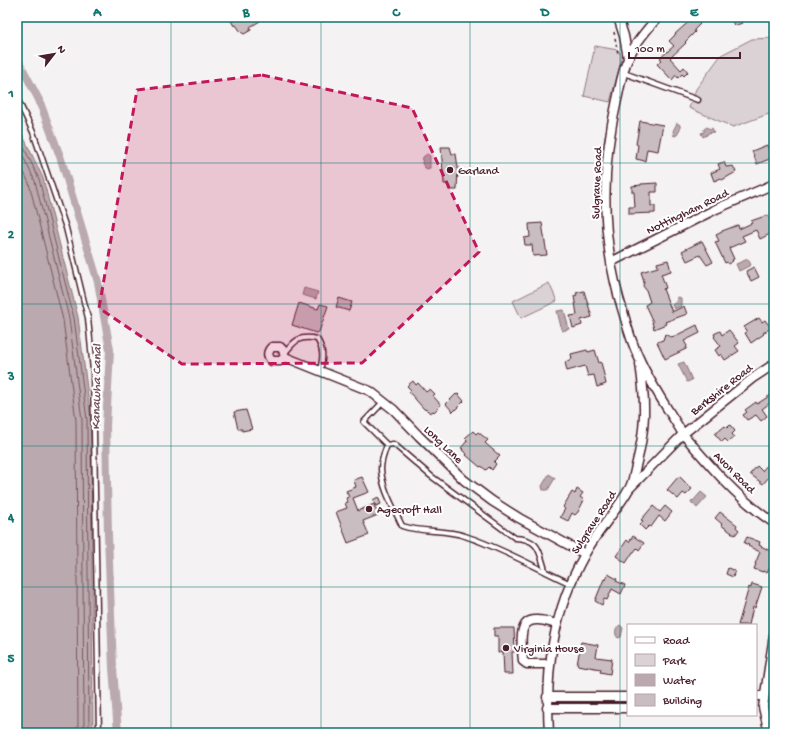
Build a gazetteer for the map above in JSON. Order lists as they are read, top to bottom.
{
  "streets": {
    "street": [
      "Sulgrave Road",
      "Nottingham Road",
      "Berkshire Road",
      "Long Lane",
      "Avon Road"
    ]
  },
  "crossings": [
    ["Sulgrave Road", "Nottingham Road"],
    ["Sulgrave Road", "Berkshire Road"],
    ["Sulgrave Road", "Long Lane"],
    ["Sulgrave Road", "Avon Road"],
    ["Berkshire Road", "Avon Road"]
  ],
  "water": ["Kanawha Canal"],
  "places": ["Garland", "Agecroft Hall", "Virginia House"],
  "legend": [
    "Road",
    "Park",
    "Water",
    "Building"
  ],
  "scale_bar": "100 m",
  "north": "top right",
  "grid": {
    "columns": [
      "A",
      "B",
      "C",
      "D",
      "E"
    ],
    "rows": [
      "1",
      "2",
      "3",
      "4",
      "5"
    ]
  }
}
